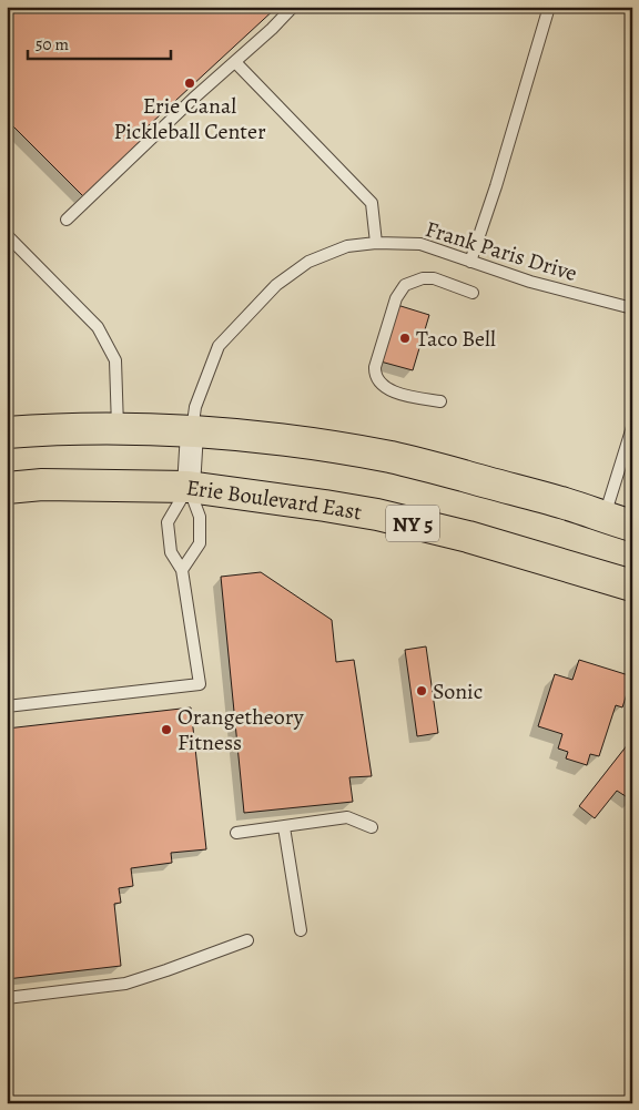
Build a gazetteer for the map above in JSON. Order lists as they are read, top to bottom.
{
  "streets": {
    "main road": ["Erie Boulevard East", "NY 5"],
    "lane": ["Frank Paris Drive"]
  },
  "places": [
    "Erie Canal Pickleball Center",
    "Taco Bell",
    "Sonic",
    "Orangetheory Fitness"
  ],
  "scale_bar": "50 m"
}
